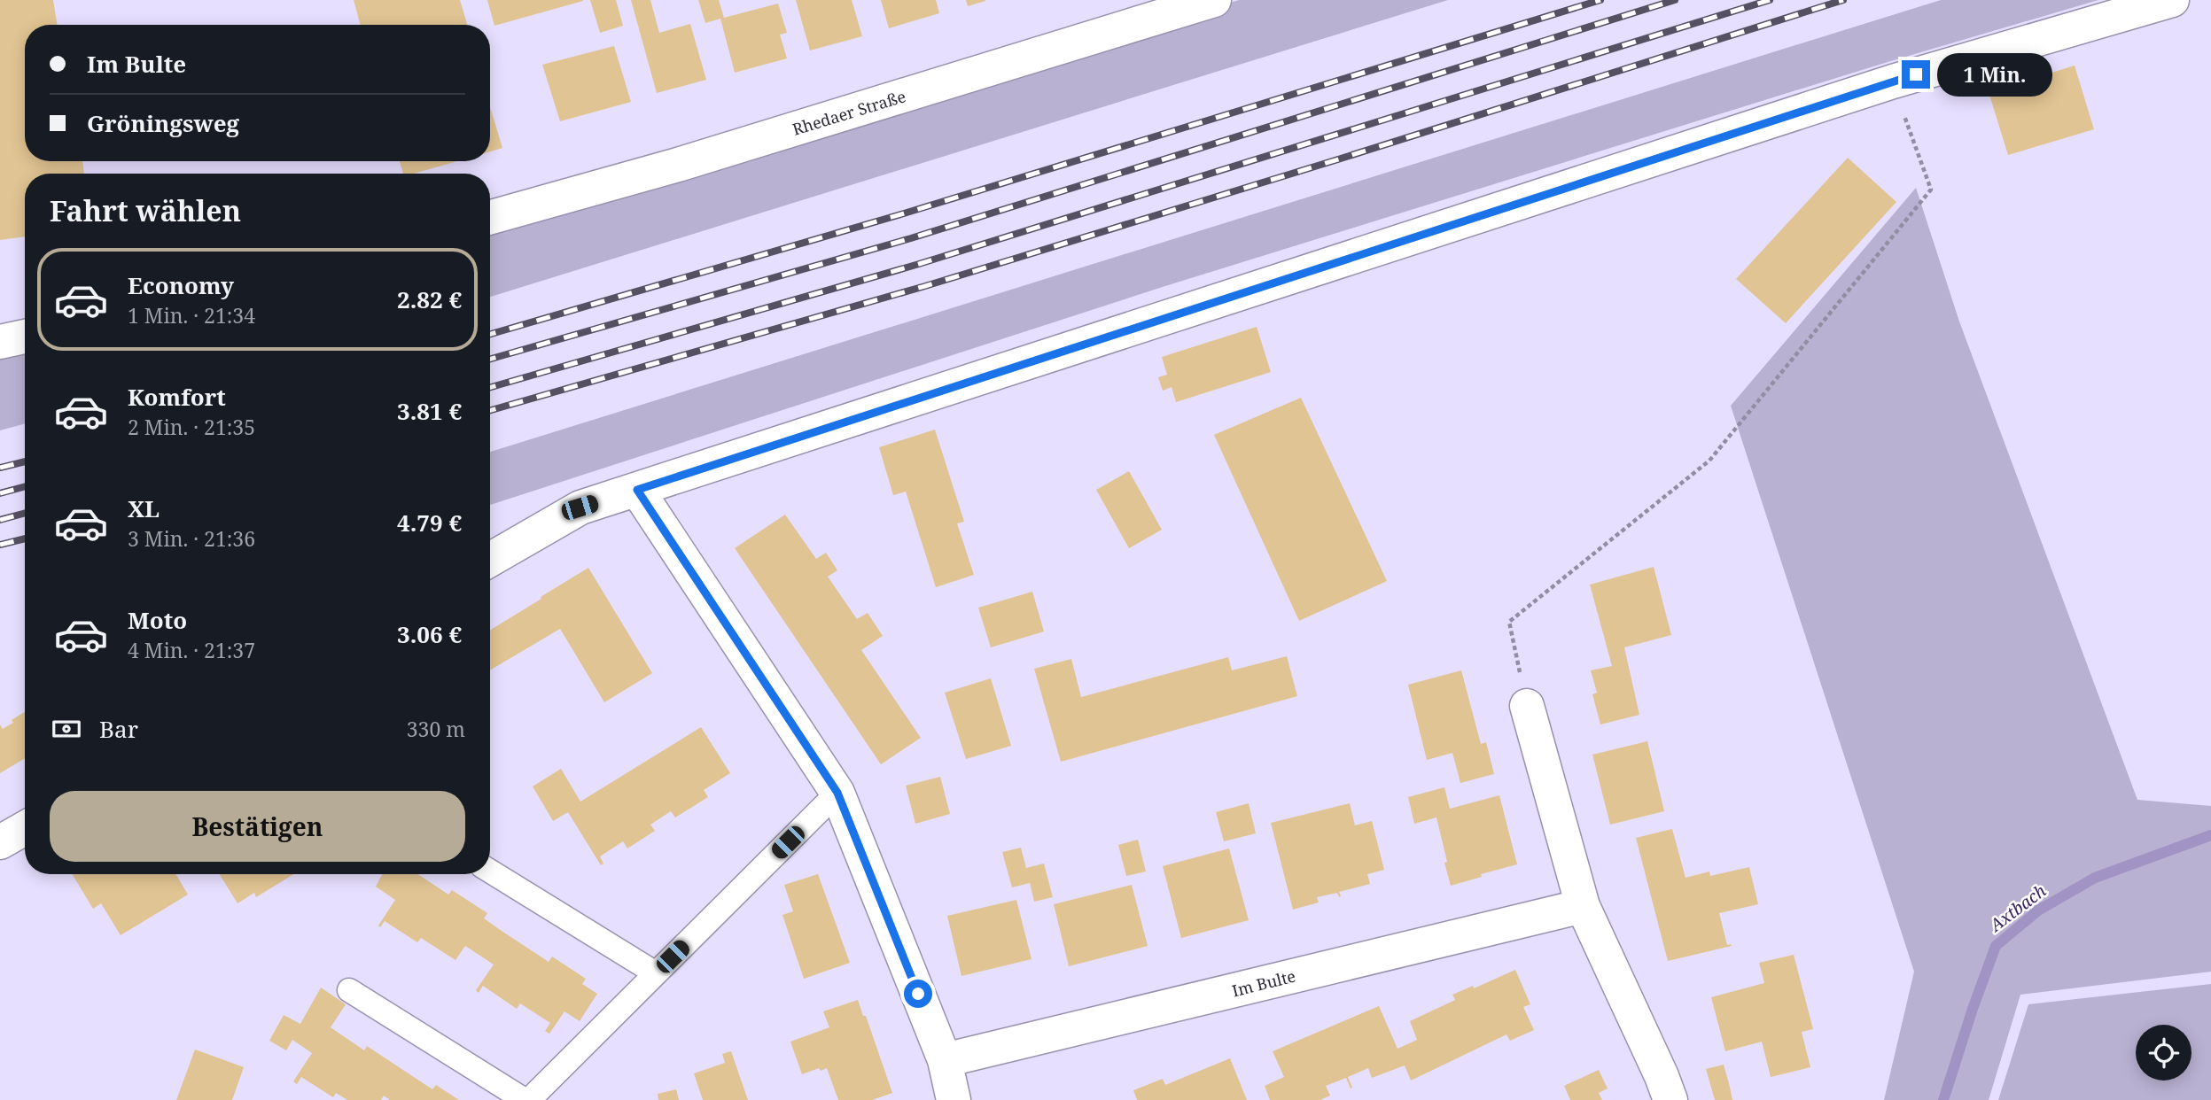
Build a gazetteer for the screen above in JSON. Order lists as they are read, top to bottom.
{
  "streets": {
    "street": ["Rhedaer Straße", "Im Bulte"]
  },
  "water": ["Axtbach"],
  "page": {
    "banner": ["Im Bulte", "Gröningsweg"],
    "bubble": "1 Min.",
    "heading": "Fahrt wählen",
    "list": [
      {
        "name": "Economy",
        "note": "1 Min. · 21:34",
        "value": "2.82 €"
      },
      {
        "name": "Komfort",
        "note": "2 Min. · 21:35",
        "value": "3.81 €"
      },
      {
        "name": "XL",
        "note": "3 Min. · 21:36",
        "value": "4.79 €"
      },
      {
        "name": "Moto",
        "note": "4 Min. · 21:37",
        "value": "3.06 €"
      }
    ],
    "pay": ["Bar", "330 m"],
    "buttons": "Bestätigen"
  }
}
